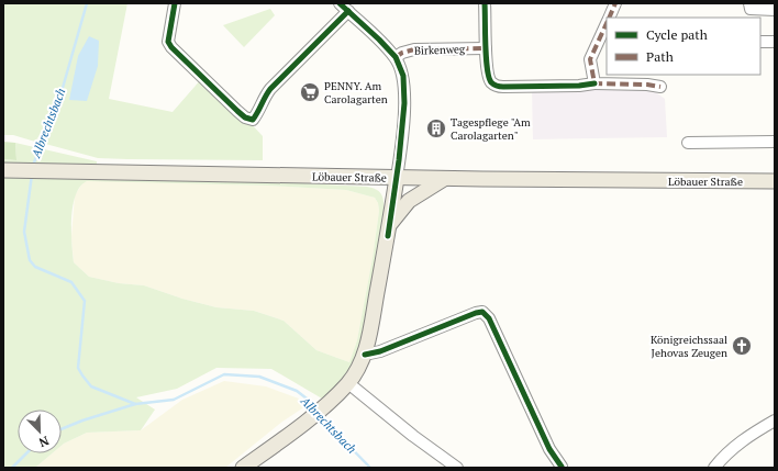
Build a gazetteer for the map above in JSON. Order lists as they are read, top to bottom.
{
  "streets": {
    "main road": ["Löbauer Straße"],
    "street": ["Birkenweg"]
  },
  "water": ["Albrechtsbach"],
  "places": {
    "supermarket": ["PENNY. Am Carolagarten"],
    "building": ["Tagespflege \"Am Carolagarten\""],
    "church": ["Königreichssaal Jehovas Zeugen"]
  },
  "legend": ["Cycle path", "Path"],
  "north": "bottom right"
}
